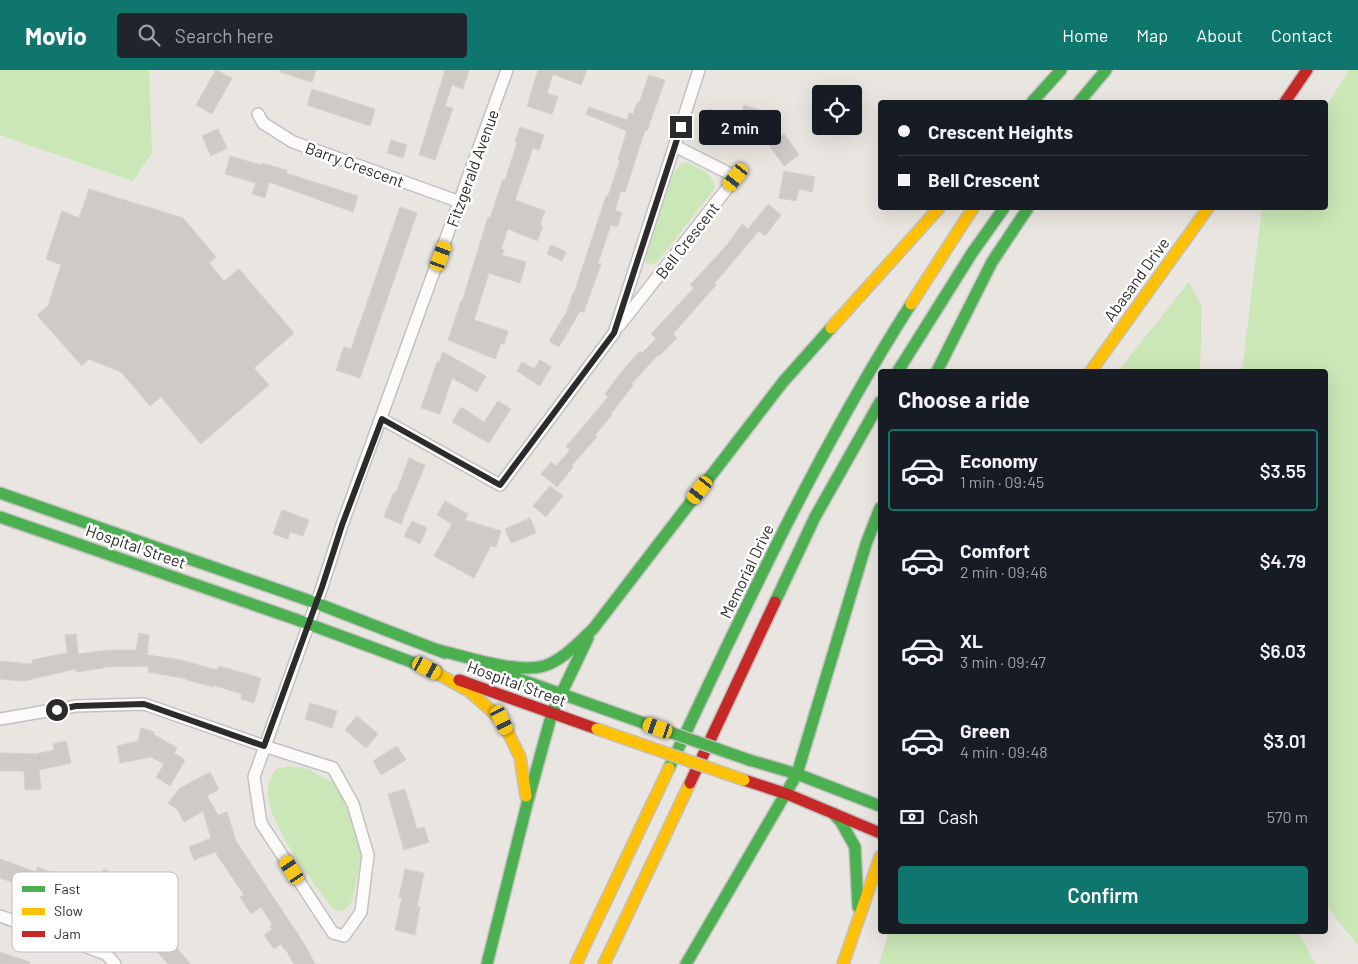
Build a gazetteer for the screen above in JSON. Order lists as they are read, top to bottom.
{
  "streets": {
    "main road": ["Abasand Drive", "Hospital Street", "Memorial Drive"],
    "street": ["Barry Crescent", "Fitzgerald Avenue", "Bell Crescent"]
  },
  "crossings": [
    ["Barry Crescent", "Fitzgerald Avenue"],
    ["Fitzgerald Avenue", "Bell Crescent"],
    ["Fitzgerald Avenue", "Hospital Street"]
  ],
  "legend": ["Fast", "Slow", "Jam"],
  "page": {
    "header": "Movio",
    "search": "Search here",
    "nav": [
      "Home",
      "Map",
      "About",
      "Contact"
    ],
    "banner": ["Crescent Heights", "Bell Crescent"],
    "bubble": "2 min",
    "heading": "Choose a ride",
    "list": [
      {
        "name": "Economy",
        "note": "1 min · 09:45",
        "value": "$3.55"
      },
      {
        "name": "Comfort",
        "note": "2 min · 09:46",
        "value": "$4.79"
      },
      {
        "name": "XL",
        "note": "3 min · 09:47",
        "value": "$6.03"
      },
      {
        "name": "Green",
        "note": "4 min · 09:48",
        "value": "$3.01"
      }
    ],
    "pay": ["Cash", "570 m"],
    "buttons": "Confirm"
  }
}
